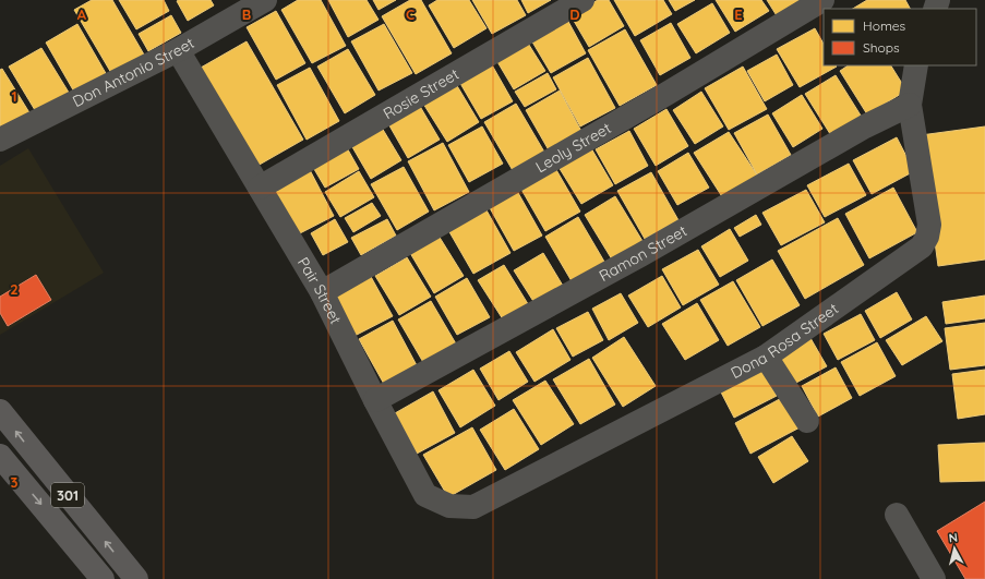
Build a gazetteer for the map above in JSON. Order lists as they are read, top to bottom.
{
  "streets": {
    "main road": ["301"],
    "street": [
      "Don Antonio Street",
      "Rosie Street",
      "Leoly Street",
      "Ramon Street",
      "Pair Street",
      "Dona Rosa Street"
    ]
  },
  "crossings": [
    ["Don Antonio Street", "Pair Street"],
    ["Rosie Street", "Pair Street"],
    ["Leoly Street", "Pair Street"],
    ["Ramon Street", "Pair Street"],
    ["Ramon Street", "Dona Rosa Street"],
    ["Pair Street", "Dona Rosa Street"]
  ],
  "legend": ["Homes", "Shops"],
  "north": "top",
  "grid": {
    "columns": [
      "A",
      "B",
      "C",
      "D",
      "E"
    ],
    "rows": ["1", "2", "3"]
  }
}
